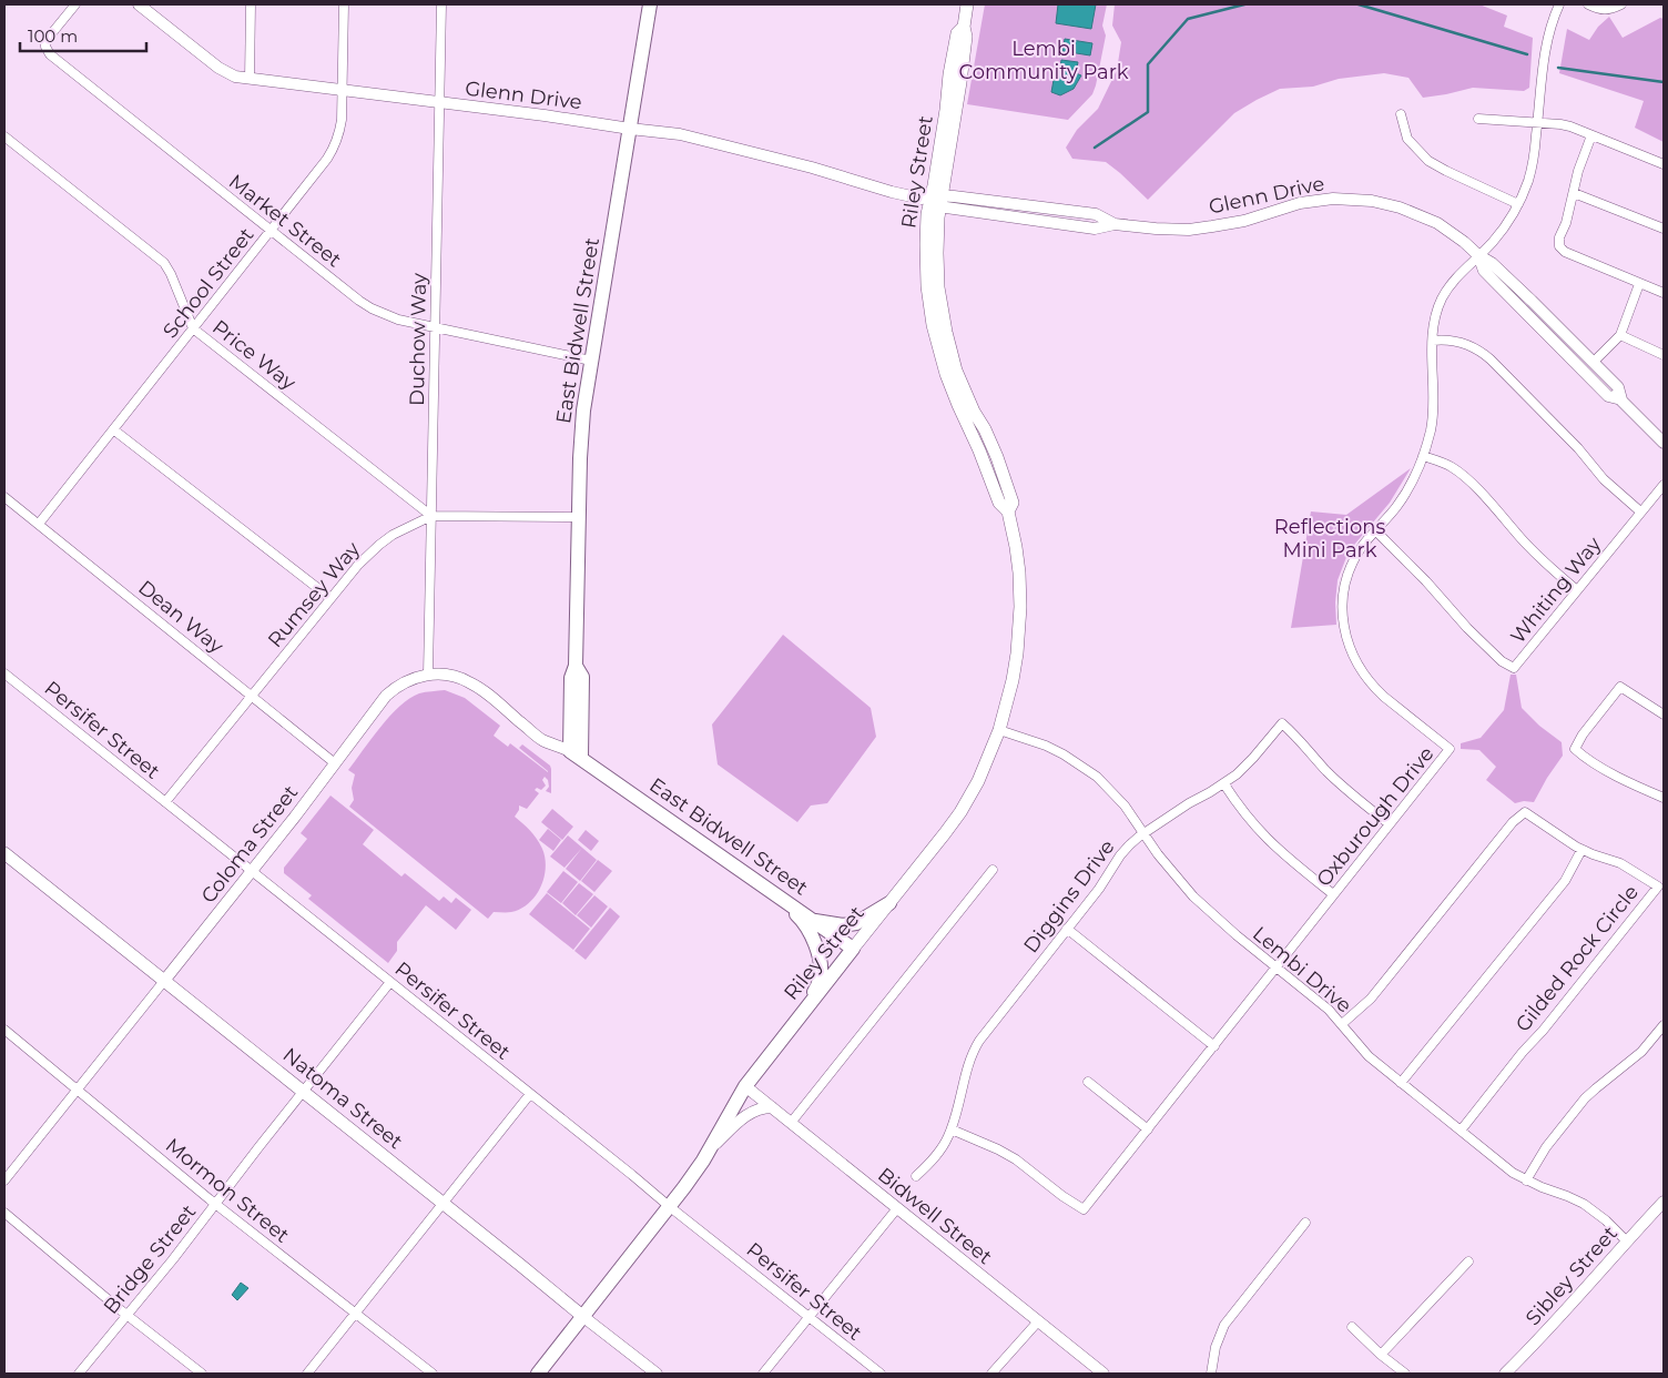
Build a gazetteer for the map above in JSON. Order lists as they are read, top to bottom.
{
  "streets": {
    "main road": ["Riley Street", "East Bidwell Street", "Natoma Street"],
    "street": [
      "Glenn Drive",
      "Market Street",
      "School Street",
      "Duchow Way",
      "Price Way",
      "Whiting Way",
      "Rumsey Way",
      "Dean Way",
      "Persifer Street",
      "Oxburough Drive",
      "Coloma Street",
      "Diggins Drive",
      "Gilded Rock Circle",
      "Lembi Drive",
      "Mormon Street",
      "Bidwell Street",
      "Bridge Street",
      "Sibley Street"
    ]
  },
  "crossings": [
    ["Glenn Drive", "Riley Street"],
    ["Glenn Drive", "School Street"],
    ["Glenn Drive", "East Bidwell Street"],
    ["Glenn Drive", "Duchow Way"],
    ["Glenn Drive", "Oxburough Drive"],
    ["Riley Street", "East Bidwell Street"],
    ["Riley Street", "Persifer Street"],
    ["Riley Street", "Lembi Drive"],
    ["Riley Street", "Natoma Street"],
    ["Riley Street", "Bidwell Street"],
    ["Market Street", "School Street"],
    ["Market Street", "East Bidwell Street"],
    ["Market Street", "Duchow Way"],
    ["School Street", "Price Way"],
    ["School Street", "Dean Way"],
    ["East Bidwell Street", "Rumsey Way"],
    ["East Bidwell Street", "Coloma Street"],
    ["Duchow Way", "Price Way"],
    ["Duchow Way", "Rumsey Way"],
    ["Duchow Way", "Coloma Street"],
    ["Price Way", "Rumsey Way"],
    ["Whiting Way", "Oxburough Drive"],
    ["Rumsey Way", "Dean Way"],
    ["Rumsey Way", "Persifer Street"],
    ["Dean Way", "Coloma Street"],
    ["Persifer Street", "Coloma Street"],
    ["Persifer Street", "Bridge Street"],
    ["Oxburough Drive", "Diggins Drive"],
    ["Oxburough Drive", "Lembi Drive"],
    ["Coloma Street", "Natoma Street"],
    ["Coloma Street", "Mormon Street"],
    ["Diggins Drive", "Lembi Drive"],
    ["Gilded Rock Circle", "Lembi Drive"],
    ["Lembi Drive", "Sibley Street"],
    ["Natoma Street", "Bridge Street"],
    ["Mormon Street", "Bridge Street"]
  ],
  "parks": ["Lembi Community Park", "Reflections Mini Park"],
  "scale_bar": "100 m"
}
